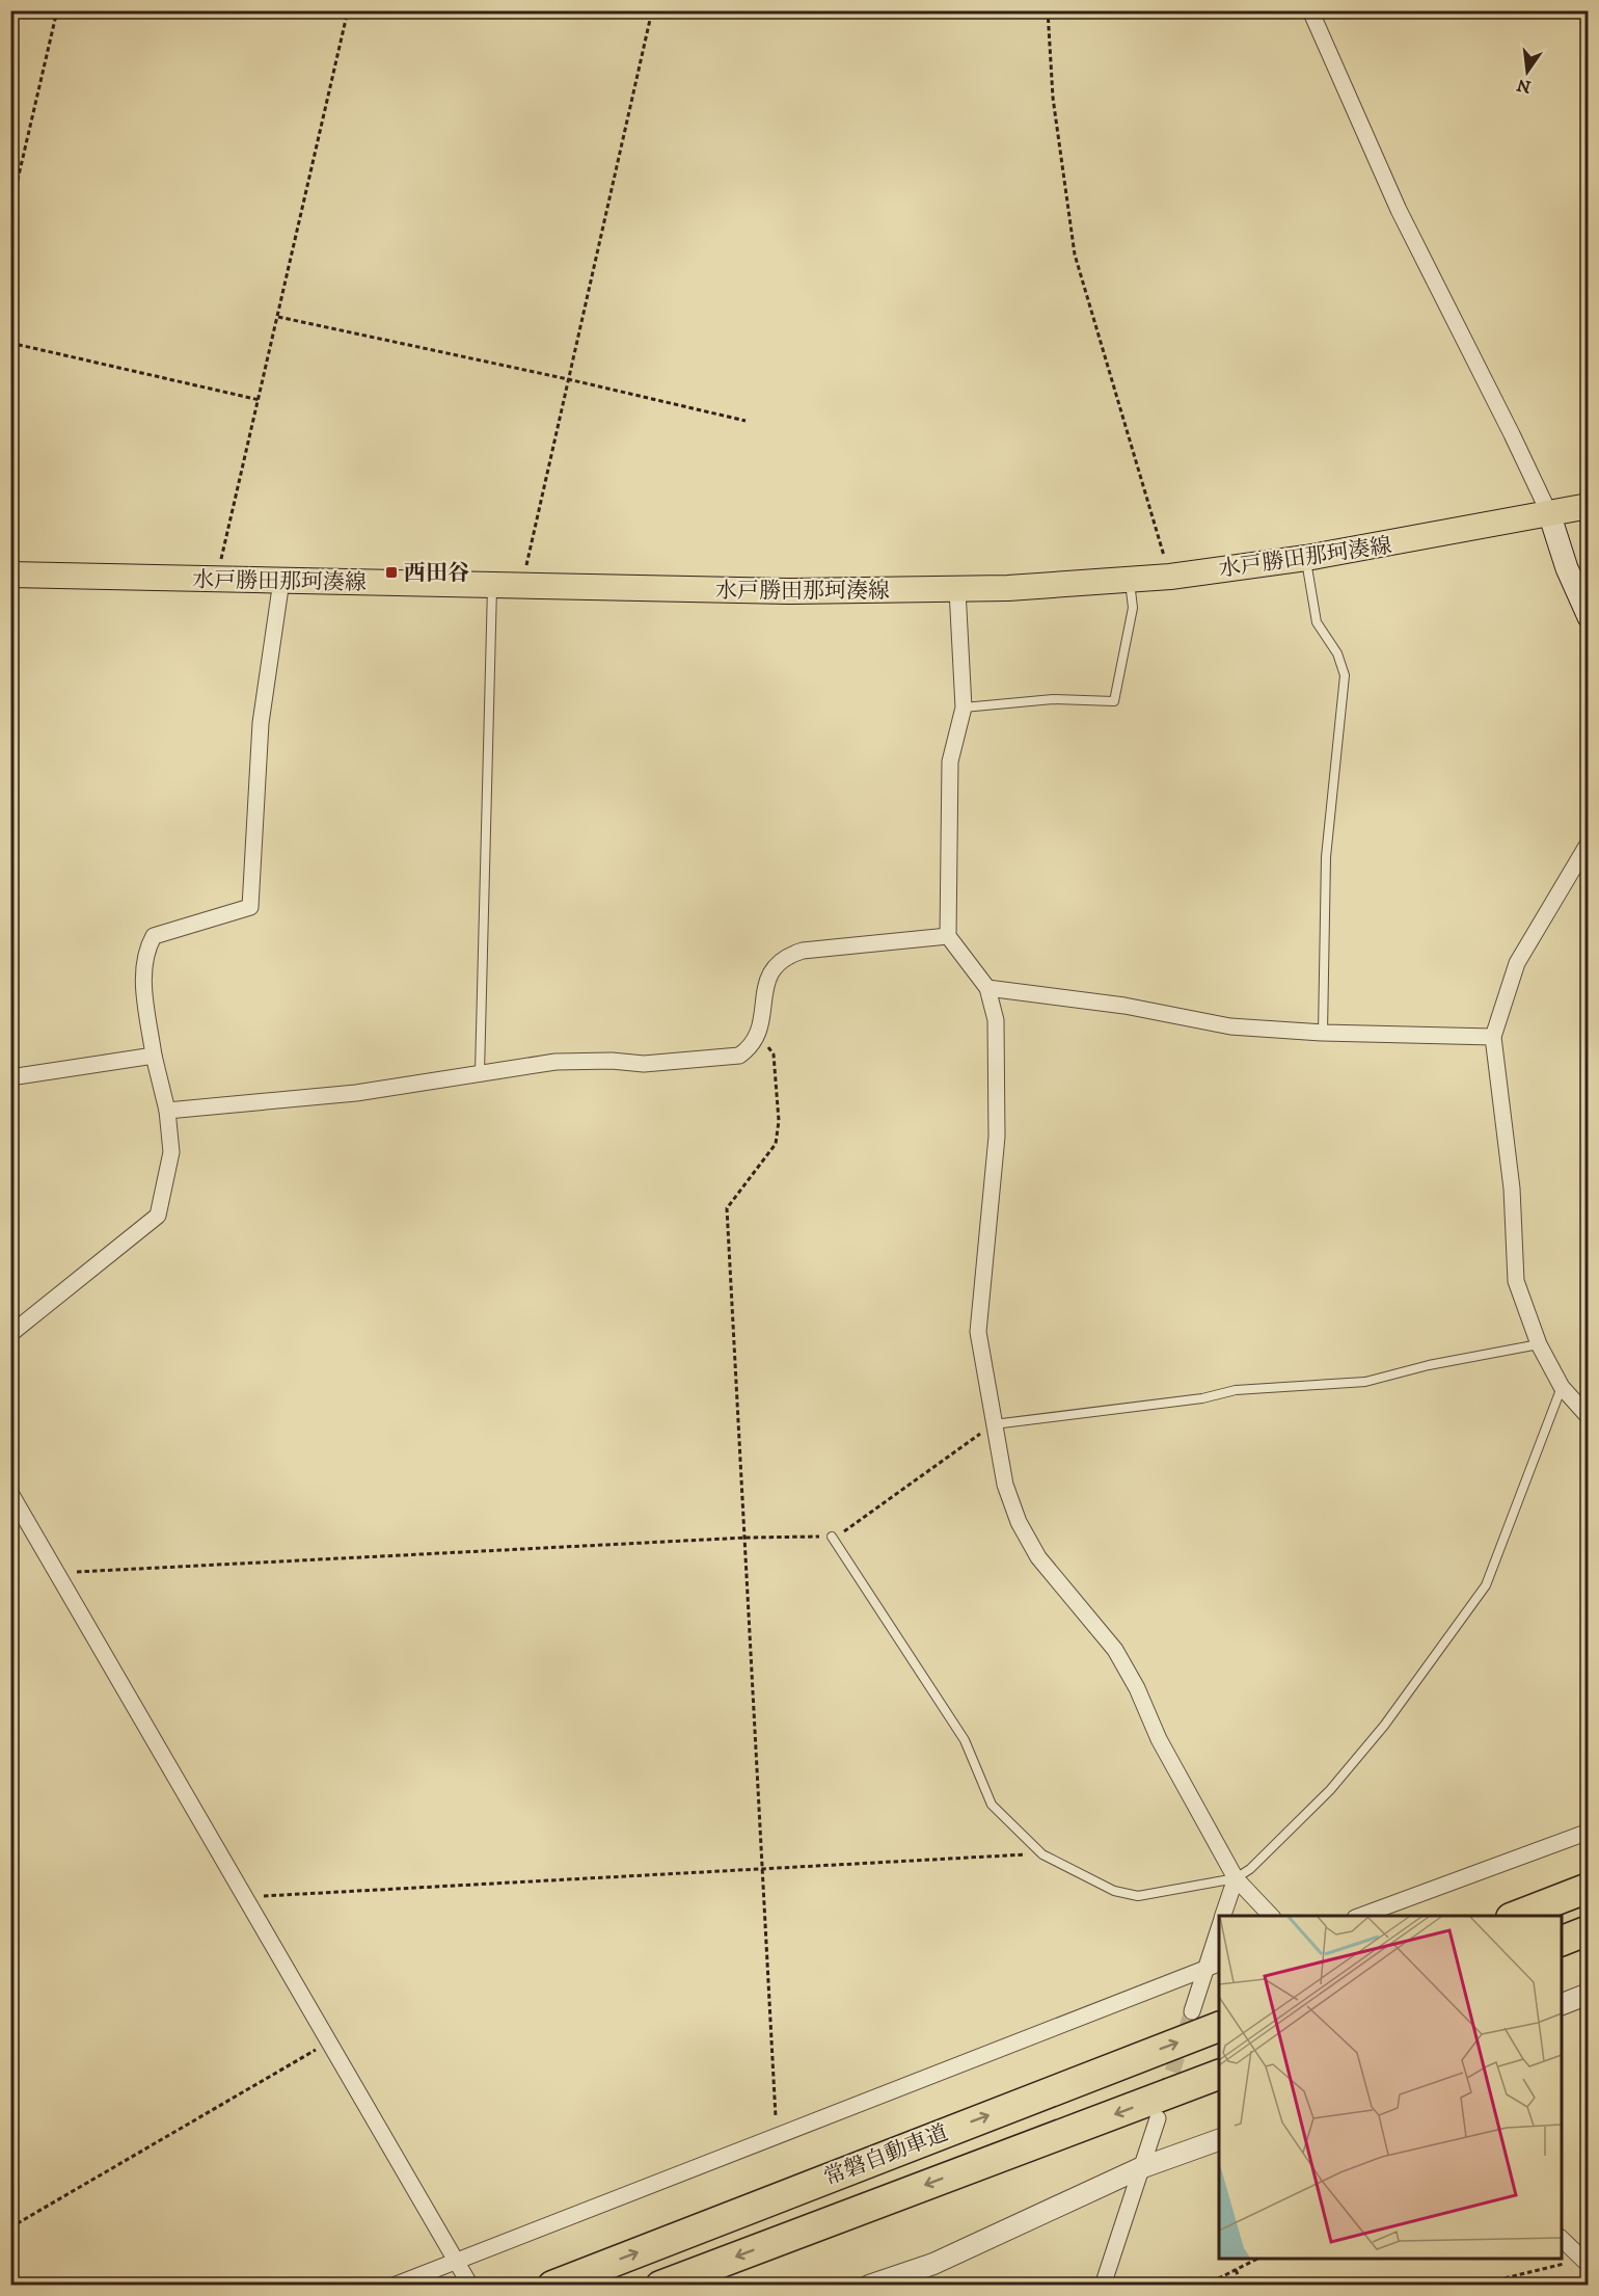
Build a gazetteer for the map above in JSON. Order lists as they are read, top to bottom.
{
  "streets": {
    "highway": ["常磐自動車道"],
    "main road": ["水戸勝田那珂湊線"]
  },
  "places": {
    "transit": ["西田谷"]
  },
  "north": "bottom"
}
